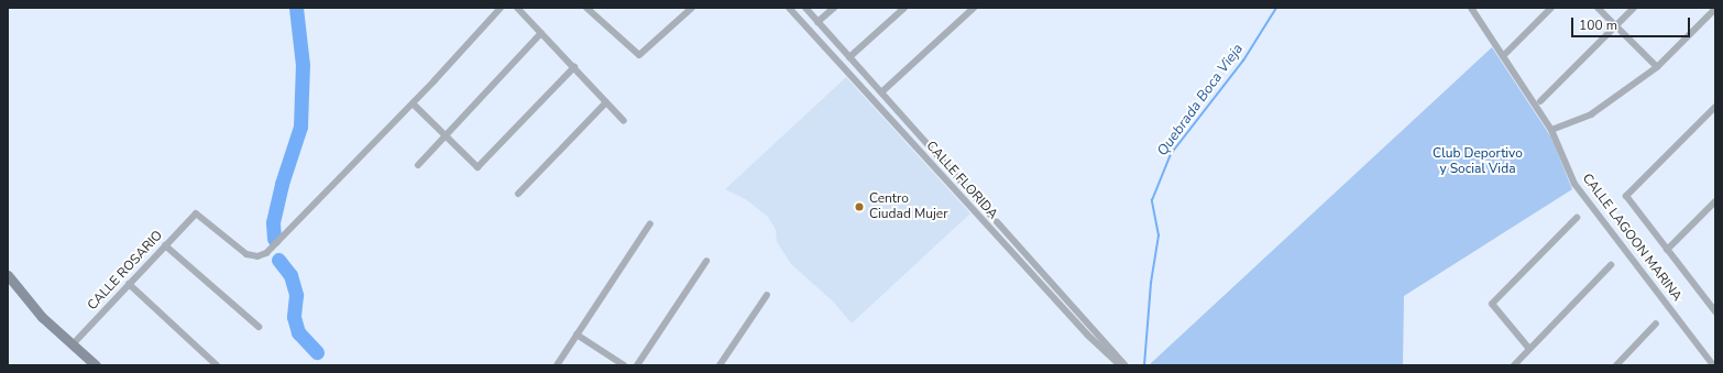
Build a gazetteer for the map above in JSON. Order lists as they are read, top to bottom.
{
  "streets": {
    "street": ["CALLE FLORIDA", "CALLE LAGOON MARINA", "CALLE ROSARIO"]
  },
  "water": ["Quebrada Boca Vieja"],
  "parks": ["Club Deportivo y Social Vida"],
  "places": ["Centro Ciudad Mujer"],
  "scale_bar": "100 m"
}
